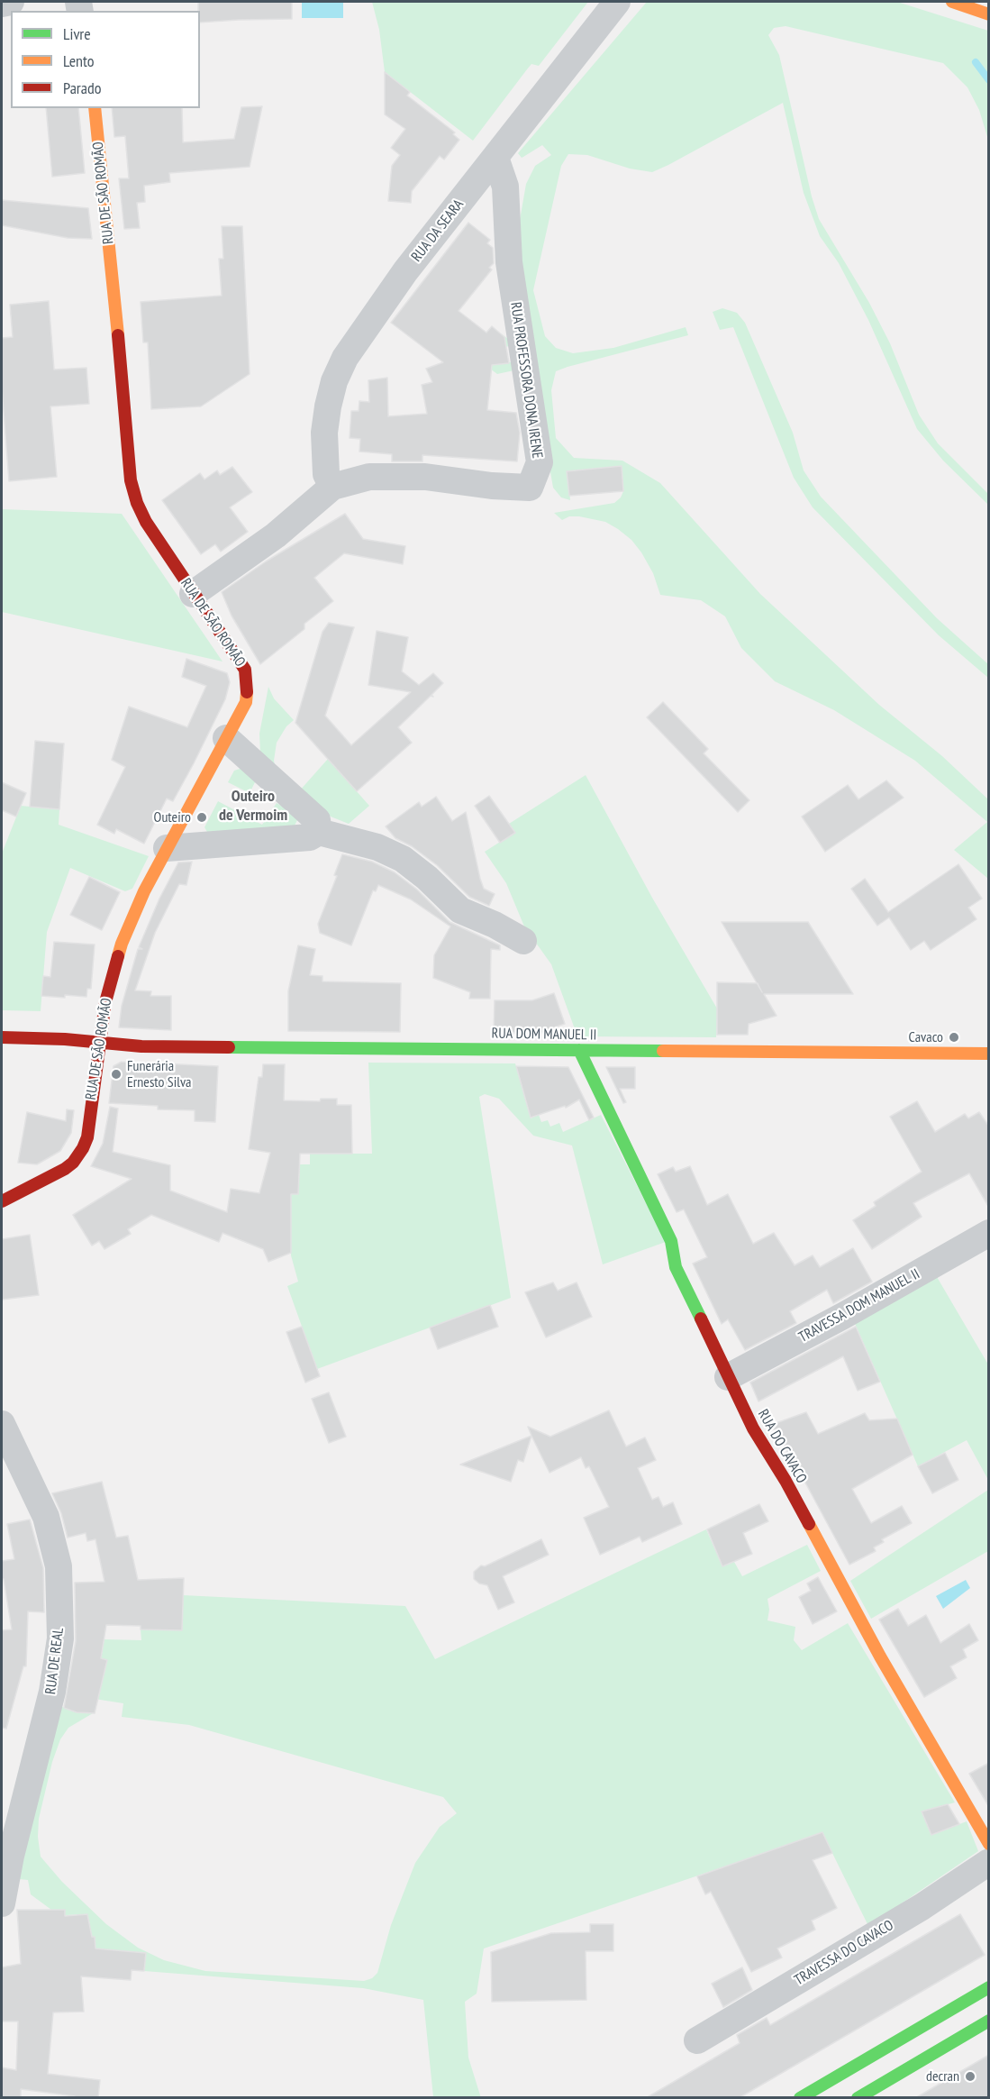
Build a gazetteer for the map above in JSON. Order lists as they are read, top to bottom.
{
  "streets": {
    "main road": ["RUA DE SÃO ROMÃO", "RUA DOM MANUEL II", "RUA DO CAVACO"],
    "street": [
      "RUA DA SEARA",
      "RUA PROFESSORA DONA IRENE",
      "TRAVESSA DOM MANUEL II",
      "RUA DE REAL",
      "TRAVESSA DO CAVACO"
    ]
  },
  "crossings": [
    ["RUA DE SÃO ROMÃO", "RUA PROFESSORA DONA IRENE"],
    ["RUA DE SÃO ROMÃO", "RUA DOM MANUEL II"],
    ["RUA DA SEARA", "RUA PROFESSORA DONA IRENE"],
    ["RUA DOM MANUEL II", "RUA DO CAVACO"],
    ["TRAVESSA DOM MANUEL II", "RUA DO CAVACO"]
  ],
  "districts": ["Outeiro de Vermoim"],
  "places": [
    "Outeiro",
    "Cavaco",
    "Funerária Ernesto Silva",
    "decran"
  ],
  "legend": ["Livre", "Lento", "Parado"]
}
